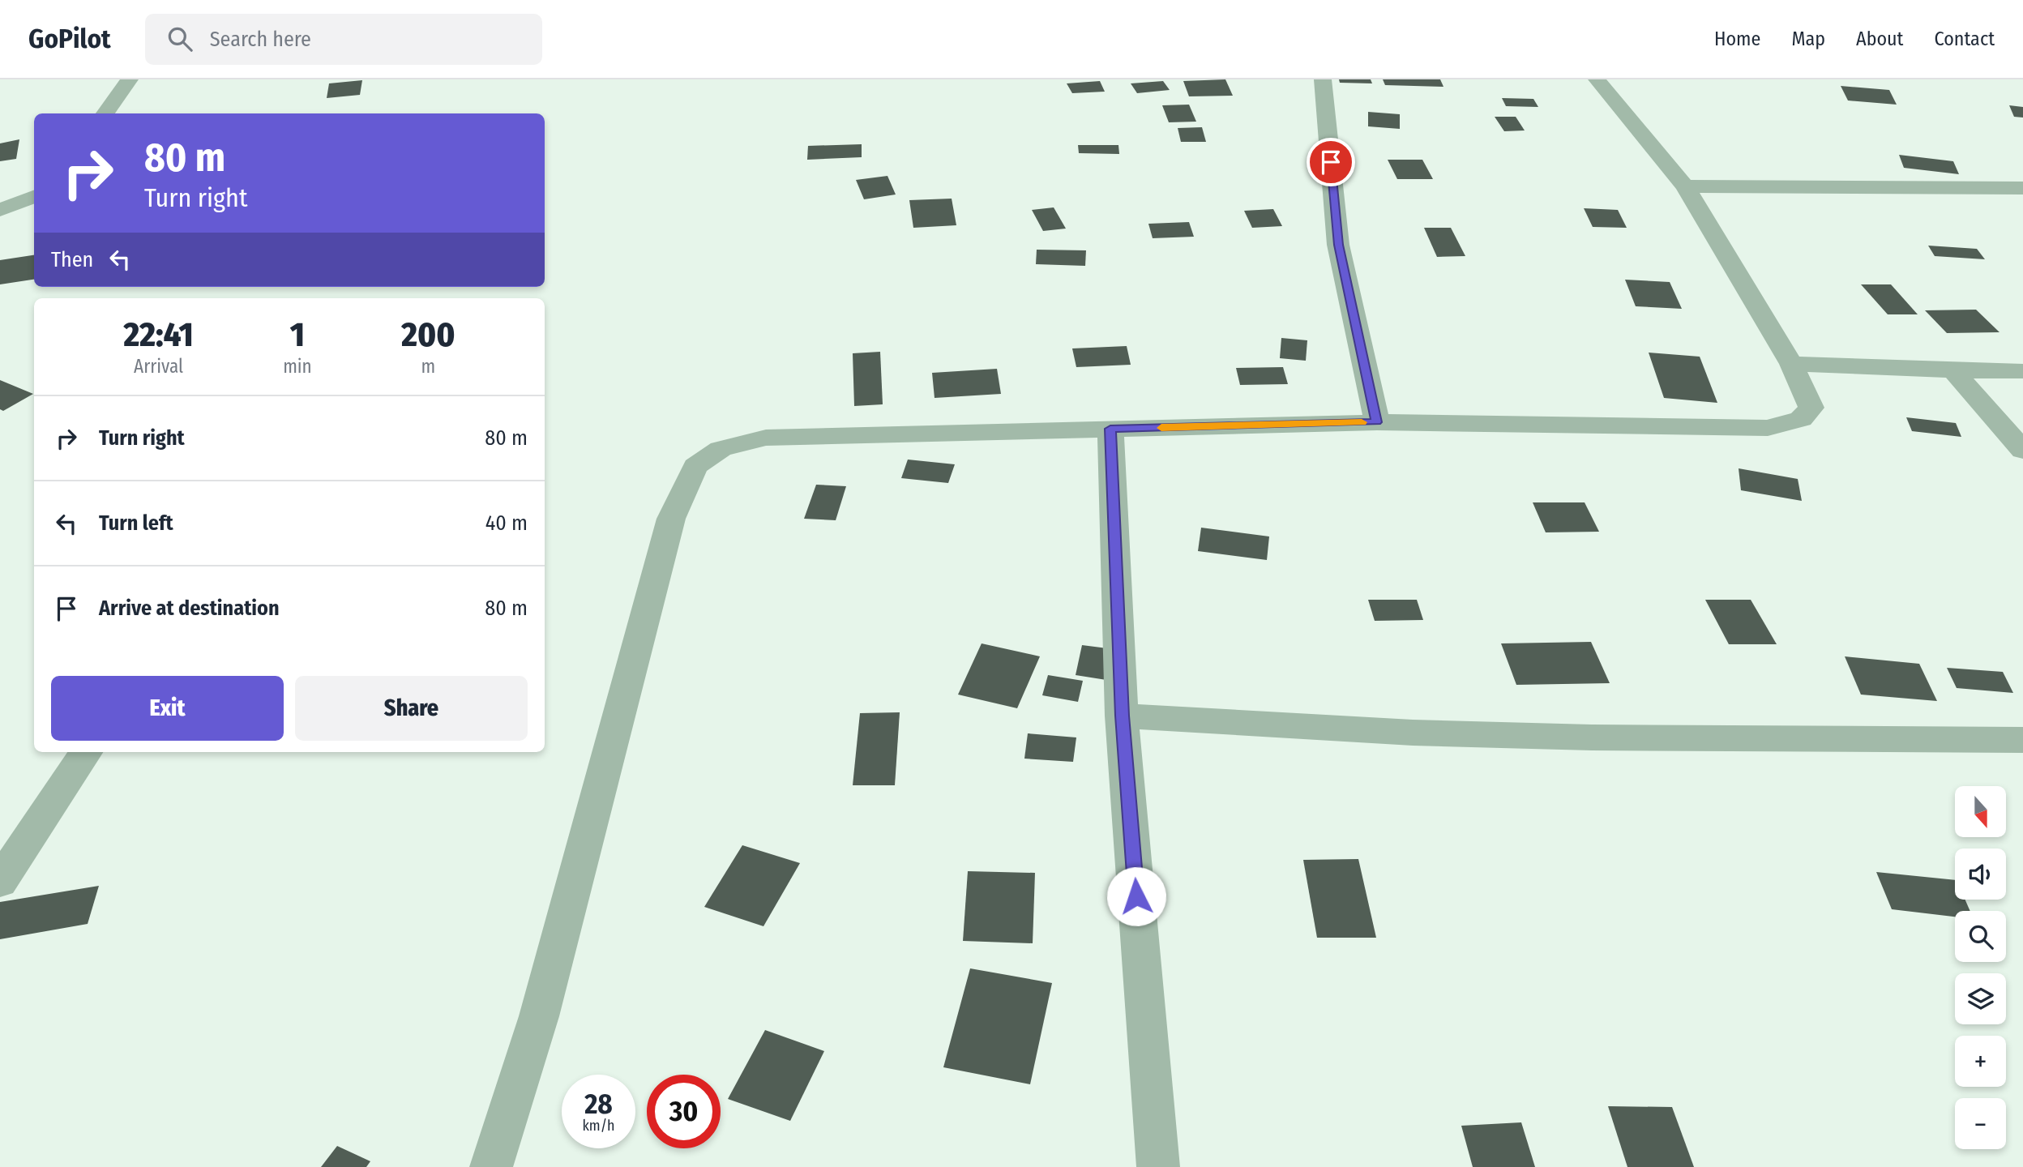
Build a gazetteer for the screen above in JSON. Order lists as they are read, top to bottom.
{
  "north": "bottom",
  "page": {
    "header": "GoPilot",
    "search": "Search here",
    "nav": [
      "Home",
      "Map",
      "About",
      "Contact"
    ],
    "turn": ["80 m", "Turn right"],
    "then": "Then",
    "eta": [
      "22:41",
      "Arrival",
      "1",
      "min",
      "200",
      "m"
    ],
    "list": [
      {
        "name": "Turn right",
        "value": "80 m"
      },
      {
        "name": "Turn left",
        "value": "40 m"
      },
      {
        "name": "Arrive at destination",
        "value": "80 m"
      }
    ],
    "buttons": ["Exit", "Share"],
    "map_buttons": ["+", "−"],
    "speed": "28 km/h",
    "limit": "30"
  }
}
